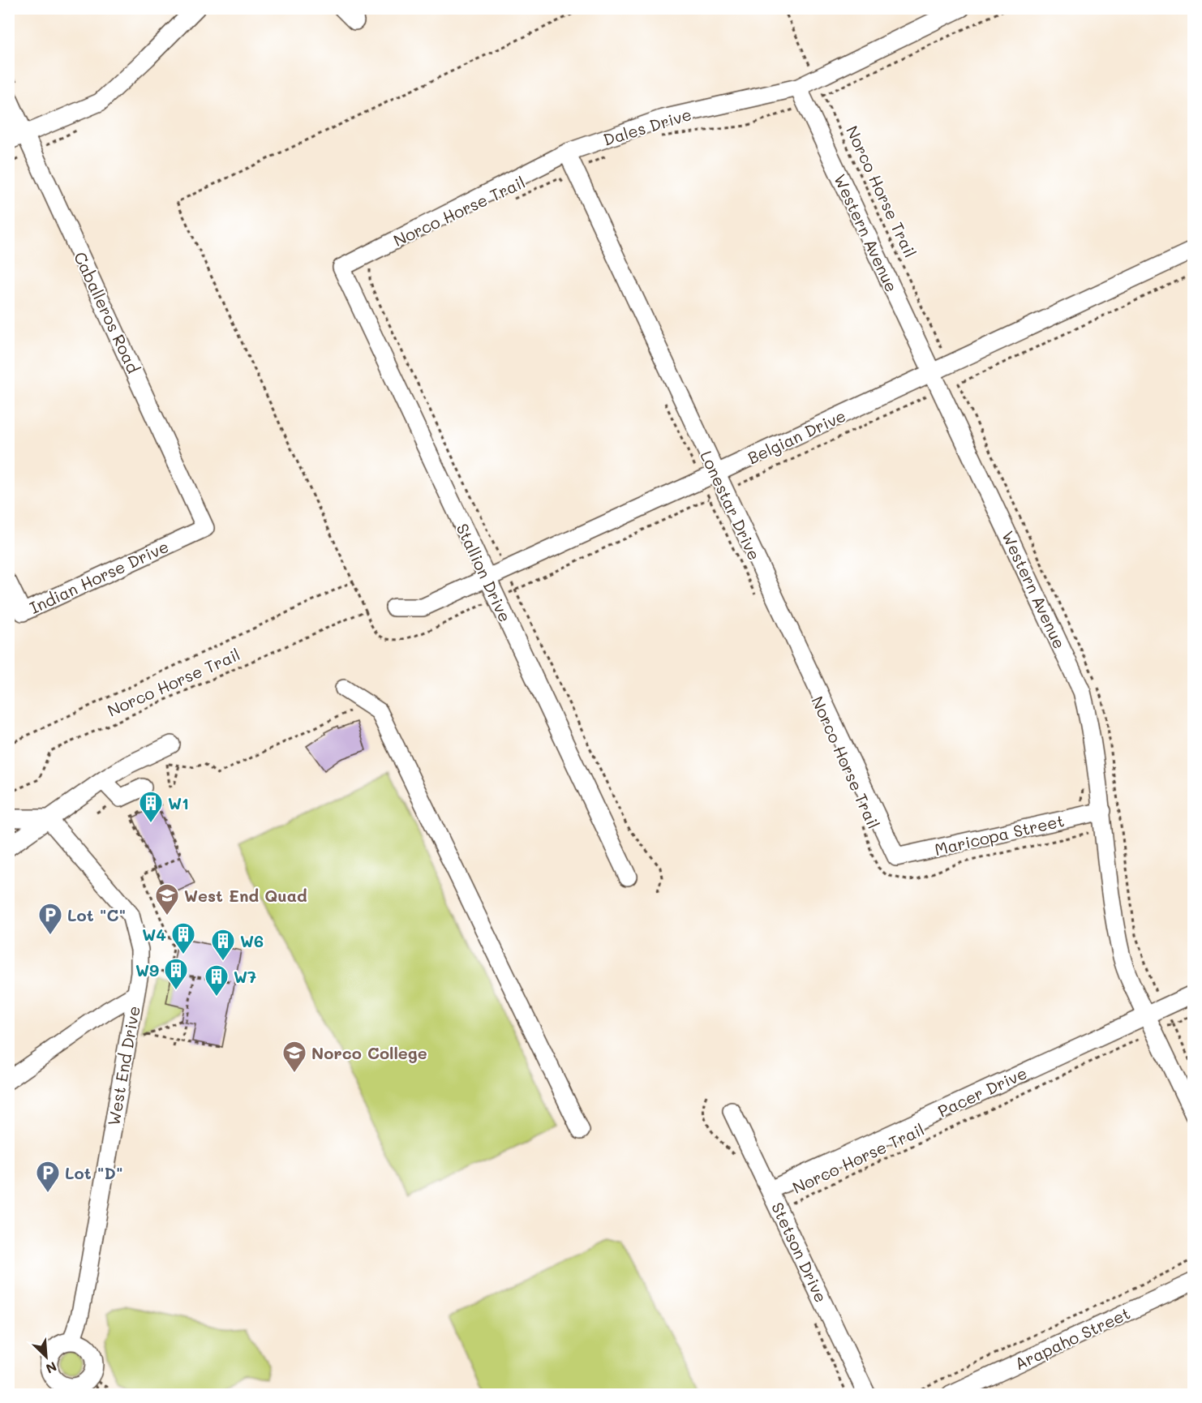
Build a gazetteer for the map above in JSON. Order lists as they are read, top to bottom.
{
  "streets": {
    "street": [
      "Dales Drive",
      "Western Avenue",
      "Caballeros Road",
      "Belgian Drive",
      "Lonestar Drive",
      "Stallion Drive",
      "Indian Horse Drive",
      "Maricopa Street",
      "West End Drive",
      "Pacer Drive",
      "Stetson Drive",
      "Arapaho Street"
    ],
    "path": ["Norco Horse Trail"]
  },
  "crossings": [
    ["Dales Drive", "Norco Horse Trail"],
    ["Dales Drive", "Western Avenue"],
    ["Dales Drive", "Lonestar Drive"],
    ["Dales Drive", "Stallion Drive"],
    ["Norco Horse Trail", "Western Avenue"],
    ["Norco Horse Trail", "Belgian Drive"],
    ["Norco Horse Trail", "Pacer Drive"],
    ["Norco Horse Trail", "Stetson Drive"],
    ["Western Avenue", "Belgian Drive"],
    ["Western Avenue", "Maricopa Street"],
    ["Western Avenue", "Pacer Drive"],
    ["Caballeros Road", "Indian Horse Drive"],
    ["Belgian Drive", "Lonestar Drive"],
    ["Belgian Drive", "Stallion Drive"],
    ["Lonestar Drive", "Maricopa Street"],
    ["Pacer Drive", "Stetson Drive"]
  ],
  "places": {
    "building": [
      "W1",
      "W4",
      "W6",
      "W9",
      "W7"
    ],
    "school or university": ["West End Quad", "Norco College"],
    "parking": ["Lot \"C\"", "Lot \"D\""]
  },
  "north": "bottom right"
}
